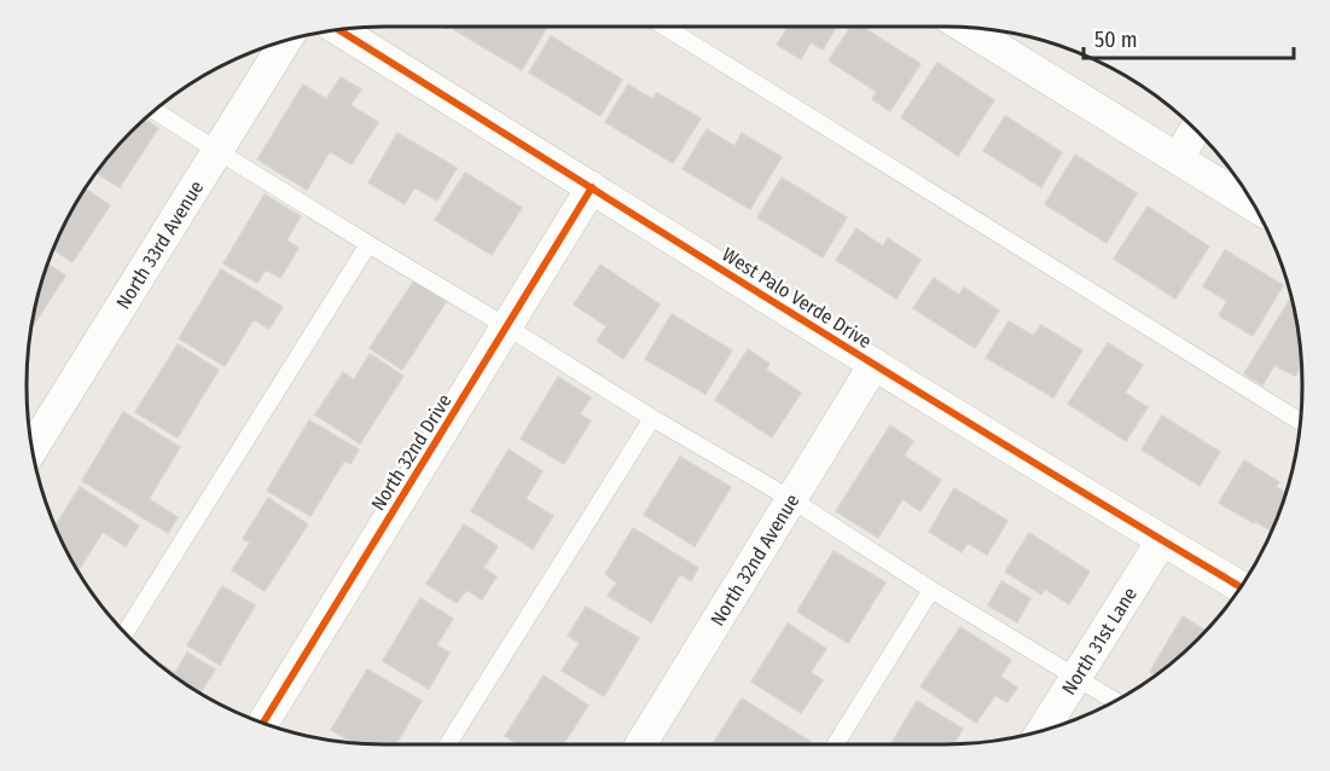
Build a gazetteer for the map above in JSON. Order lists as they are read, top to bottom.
{
  "streets": {
    "street": [
      "North 33rd Avenue",
      "West Palo Verde Drive",
      "North 32nd Drive",
      "North 32nd Avenue",
      "North 31st Lane"
    ]
  },
  "crossings": [
    ["West Palo Verde Drive", "North 32nd Drive"],
    ["West Palo Verde Drive", "North 32nd Avenue"],
    ["West Palo Verde Drive", "North 31st Lane"]
  ],
  "scale_bar": "50 m"
}
